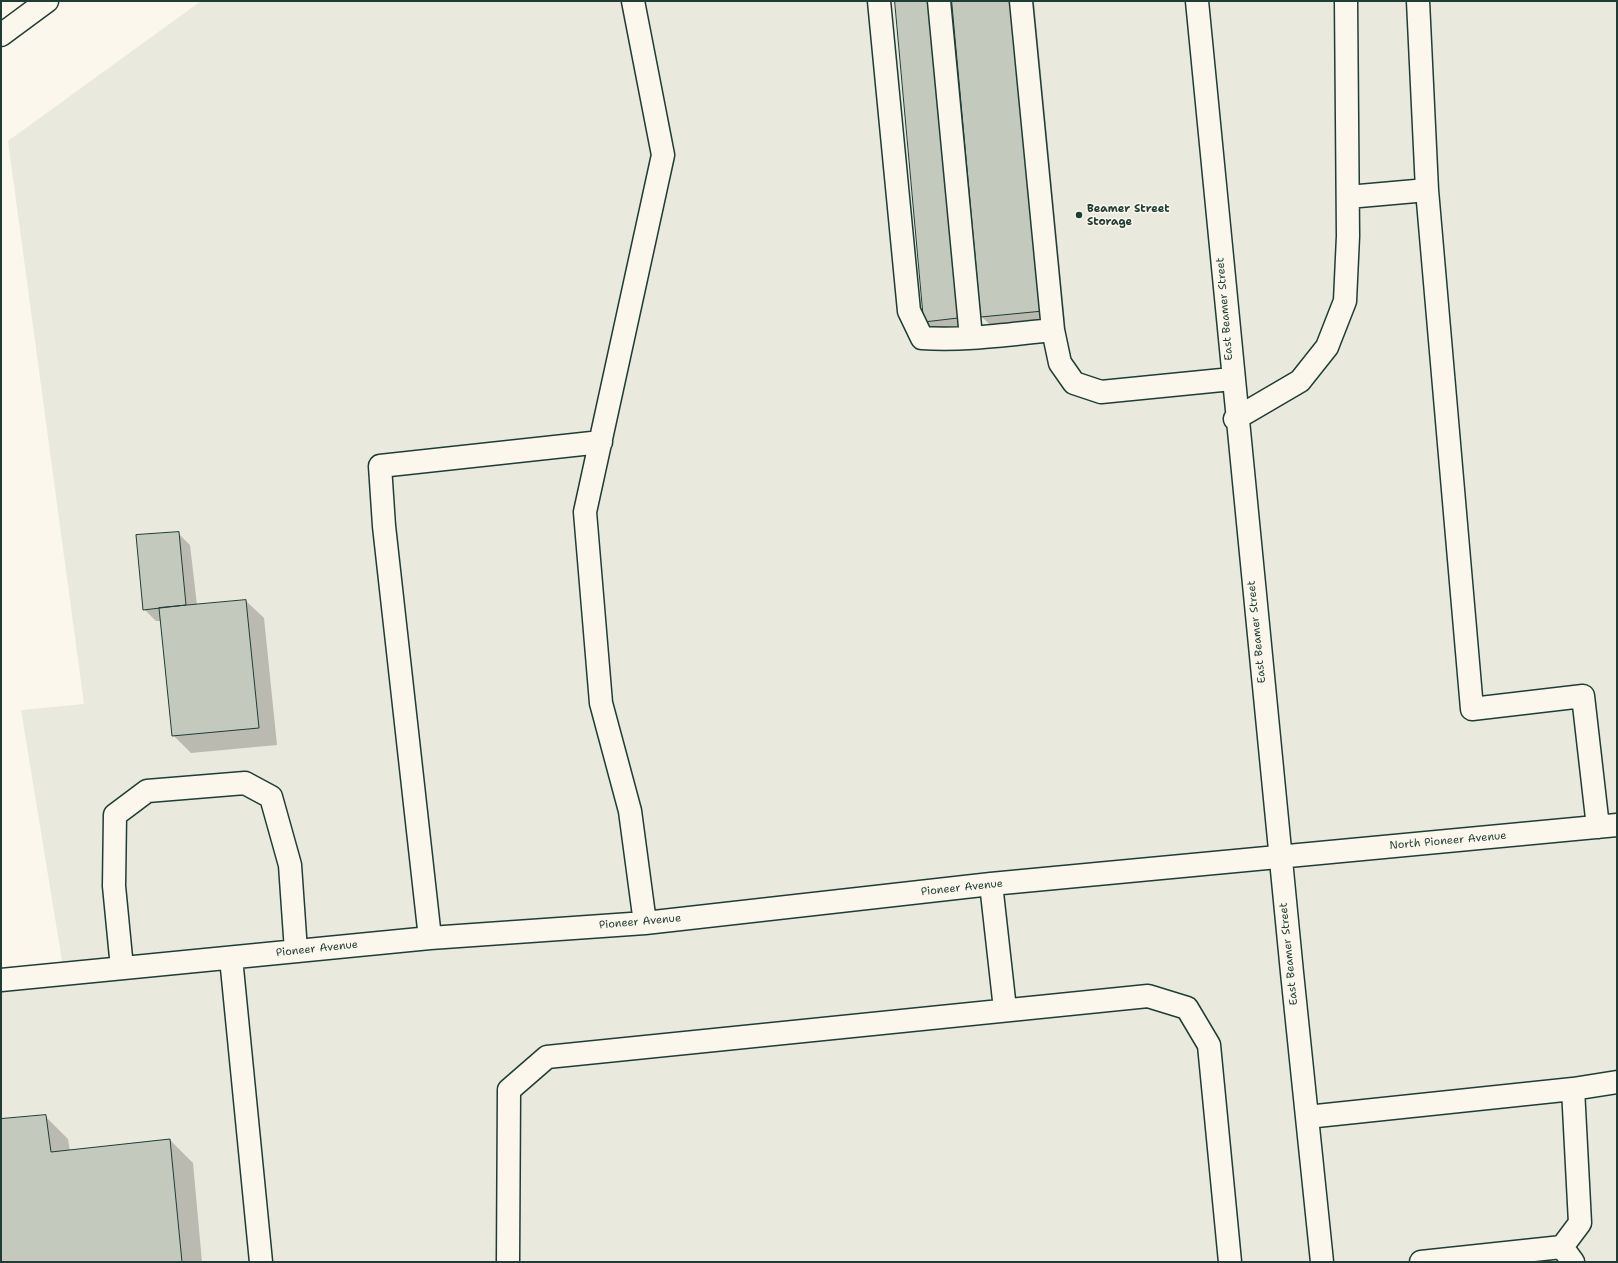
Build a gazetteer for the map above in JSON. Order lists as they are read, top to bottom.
{
  "streets": {
    "main road": ["East Beamer Street", "North Pioneer Avenue", "Pioneer Avenue"]
  },
  "crossings": [
    ["East Beamer Street", "North Pioneer Avenue"],
    ["East Beamer Street", "Pioneer Avenue"],
    ["North Pioneer Avenue", "Pioneer Avenue"]
  ],
  "places": ["Beamer Street Storage"]
}
